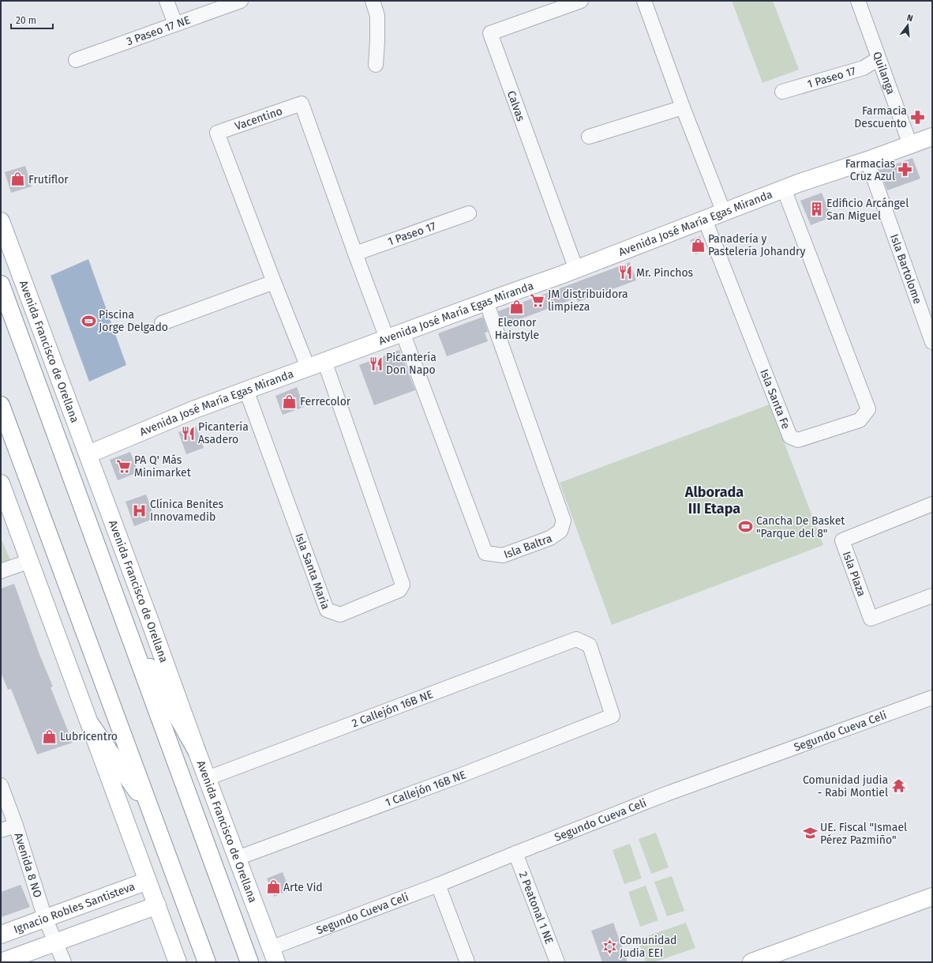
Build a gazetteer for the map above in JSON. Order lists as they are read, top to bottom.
{
  "streets": {
    "main road": ["Avenida José María Egas Miranda", "Avenida Francisco de Orellana", "Ignacio Robles Santisteva"],
    "street": [
      "3 Paseo 17 NE",
      "Quilanga",
      "1 Paseo 17",
      "Calvas",
      "Vacentino",
      "Isla Bartolome",
      "Isla Santa Fe",
      "Isla Baltra",
      "Isla Santa Maria",
      "Isla Plaza",
      "2 Callejón 16B NE",
      "Segundo Cueva Celi",
      "1 Callejón 16B NE",
      "Avenida 8 NO",
      "2 Peatonal 1 NE"
    ]
  },
  "crossings": [
    ["Quilanga", "1 Paseo 17"],
    ["Quilanga", "Avenida José María Egas Miranda"],
    ["1 Paseo 17", "Vacentino"],
    ["Calvas", "Avenida José María Egas Miranda"],
    ["Vacentino", "Avenida José María Egas Miranda"],
    ["Vacentino", "Isla Baltra"],
    ["Avenida José María Egas Miranda", "Isla Bartolome"],
    ["Avenida José María Egas Miranda", "Avenida Francisco de Orellana"],
    ["Avenida José María Egas Miranda", "Isla Santa Fe"],
    ["Avenida José María Egas Miranda", "Isla Baltra"],
    ["Avenida José María Egas Miranda", "Isla Santa Maria"],
    ["Avenida Francisco de Orellana", "2 Callejón 16B NE"],
    ["Avenida Francisco de Orellana", "Segundo Cueva Celi"],
    ["Avenida Francisco de Orellana", "1 Callejón 16B NE"],
    ["2 Callejón 16B NE", "1 Callejón 16B NE"],
    ["Segundo Cueva Celi", "2 Peatonal 1 NE"],
    ["Avenida 8 NO", "Ignacio Robles Santisteva"]
  ],
  "districts": ["Alborada III Etapa"],
  "places": {
    "pharmacy": ["Farmacia Descuento", "Farmacias Cruz Azul"],
    "shop": [
      "Frutiflor",
      "Panadería y Pastelería Johandry",
      "Eleonor Hairstyle",
      "Ferrecolor",
      "Lubricentro",
      "Arte Vid"
    ],
    "building": ["Edificio Arcángel San Miguel"],
    "restaurant": ["Mr. Pinchos", "Picantería Don Napo", "Picantería Asadero"],
    "supermarket": ["JM distribuidora limpieza", "PA Q' Más Minimarket"],
    "sports": ["Piscina Jorge Delgado", "Cancha De Basket \"Parque del 8\""],
    "hospital": ["Clínica Benites Innovamedib"],
    "temple": ["Comunidad judia - Rabi Montiel"],
    "school or university": ["UE. Fiscal \"Ismael Pérez Pazmiño\""],
    "synagogue": ["Comunidad Judia EEI"]
  },
  "scale_bar": "20 m",
  "north": "top"
}
